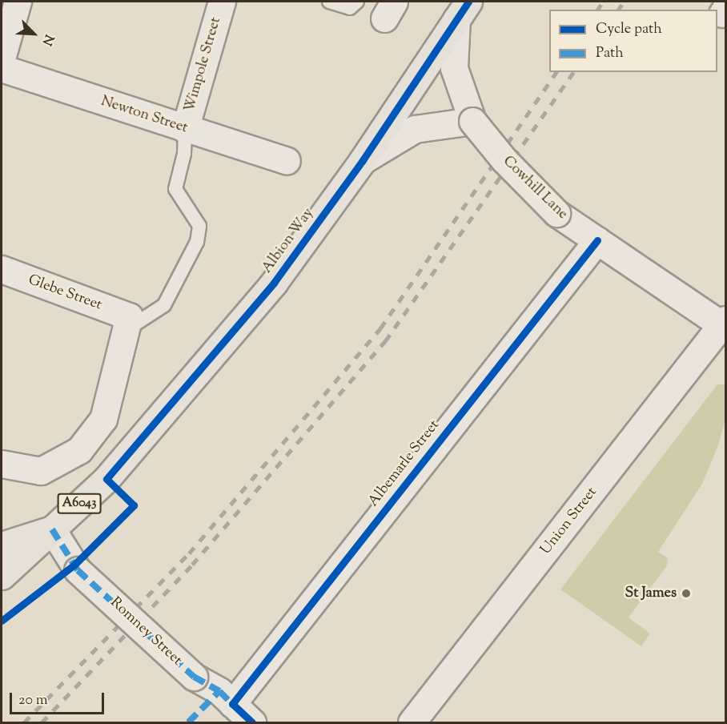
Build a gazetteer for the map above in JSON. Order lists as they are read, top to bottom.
{
  "streets": {
    "main road": ["Albion Way", "A6043"],
    "street": [
      "Wimpole Street",
      "Newton Street",
      "Cowhill Lane",
      "Glebe Street",
      "Albemarle Street",
      "Union Street",
      "Romney Street"
    ]
  },
  "crossings": [
    ["Wimpole Street", "Newton Street"],
    ["Cowhill Lane", "Albion Way"],
    ["Cowhill Lane", "Albemarle Street"],
    ["Cowhill Lane", "Union Street"],
    ["Albion Way", "Romney Street"],
    ["Albemarle Street", "Romney Street"]
  ],
  "places": ["St James"],
  "legend": ["Cycle path", "Path"],
  "scale_bar": "20 m",
  "north": "bottom right"
}
